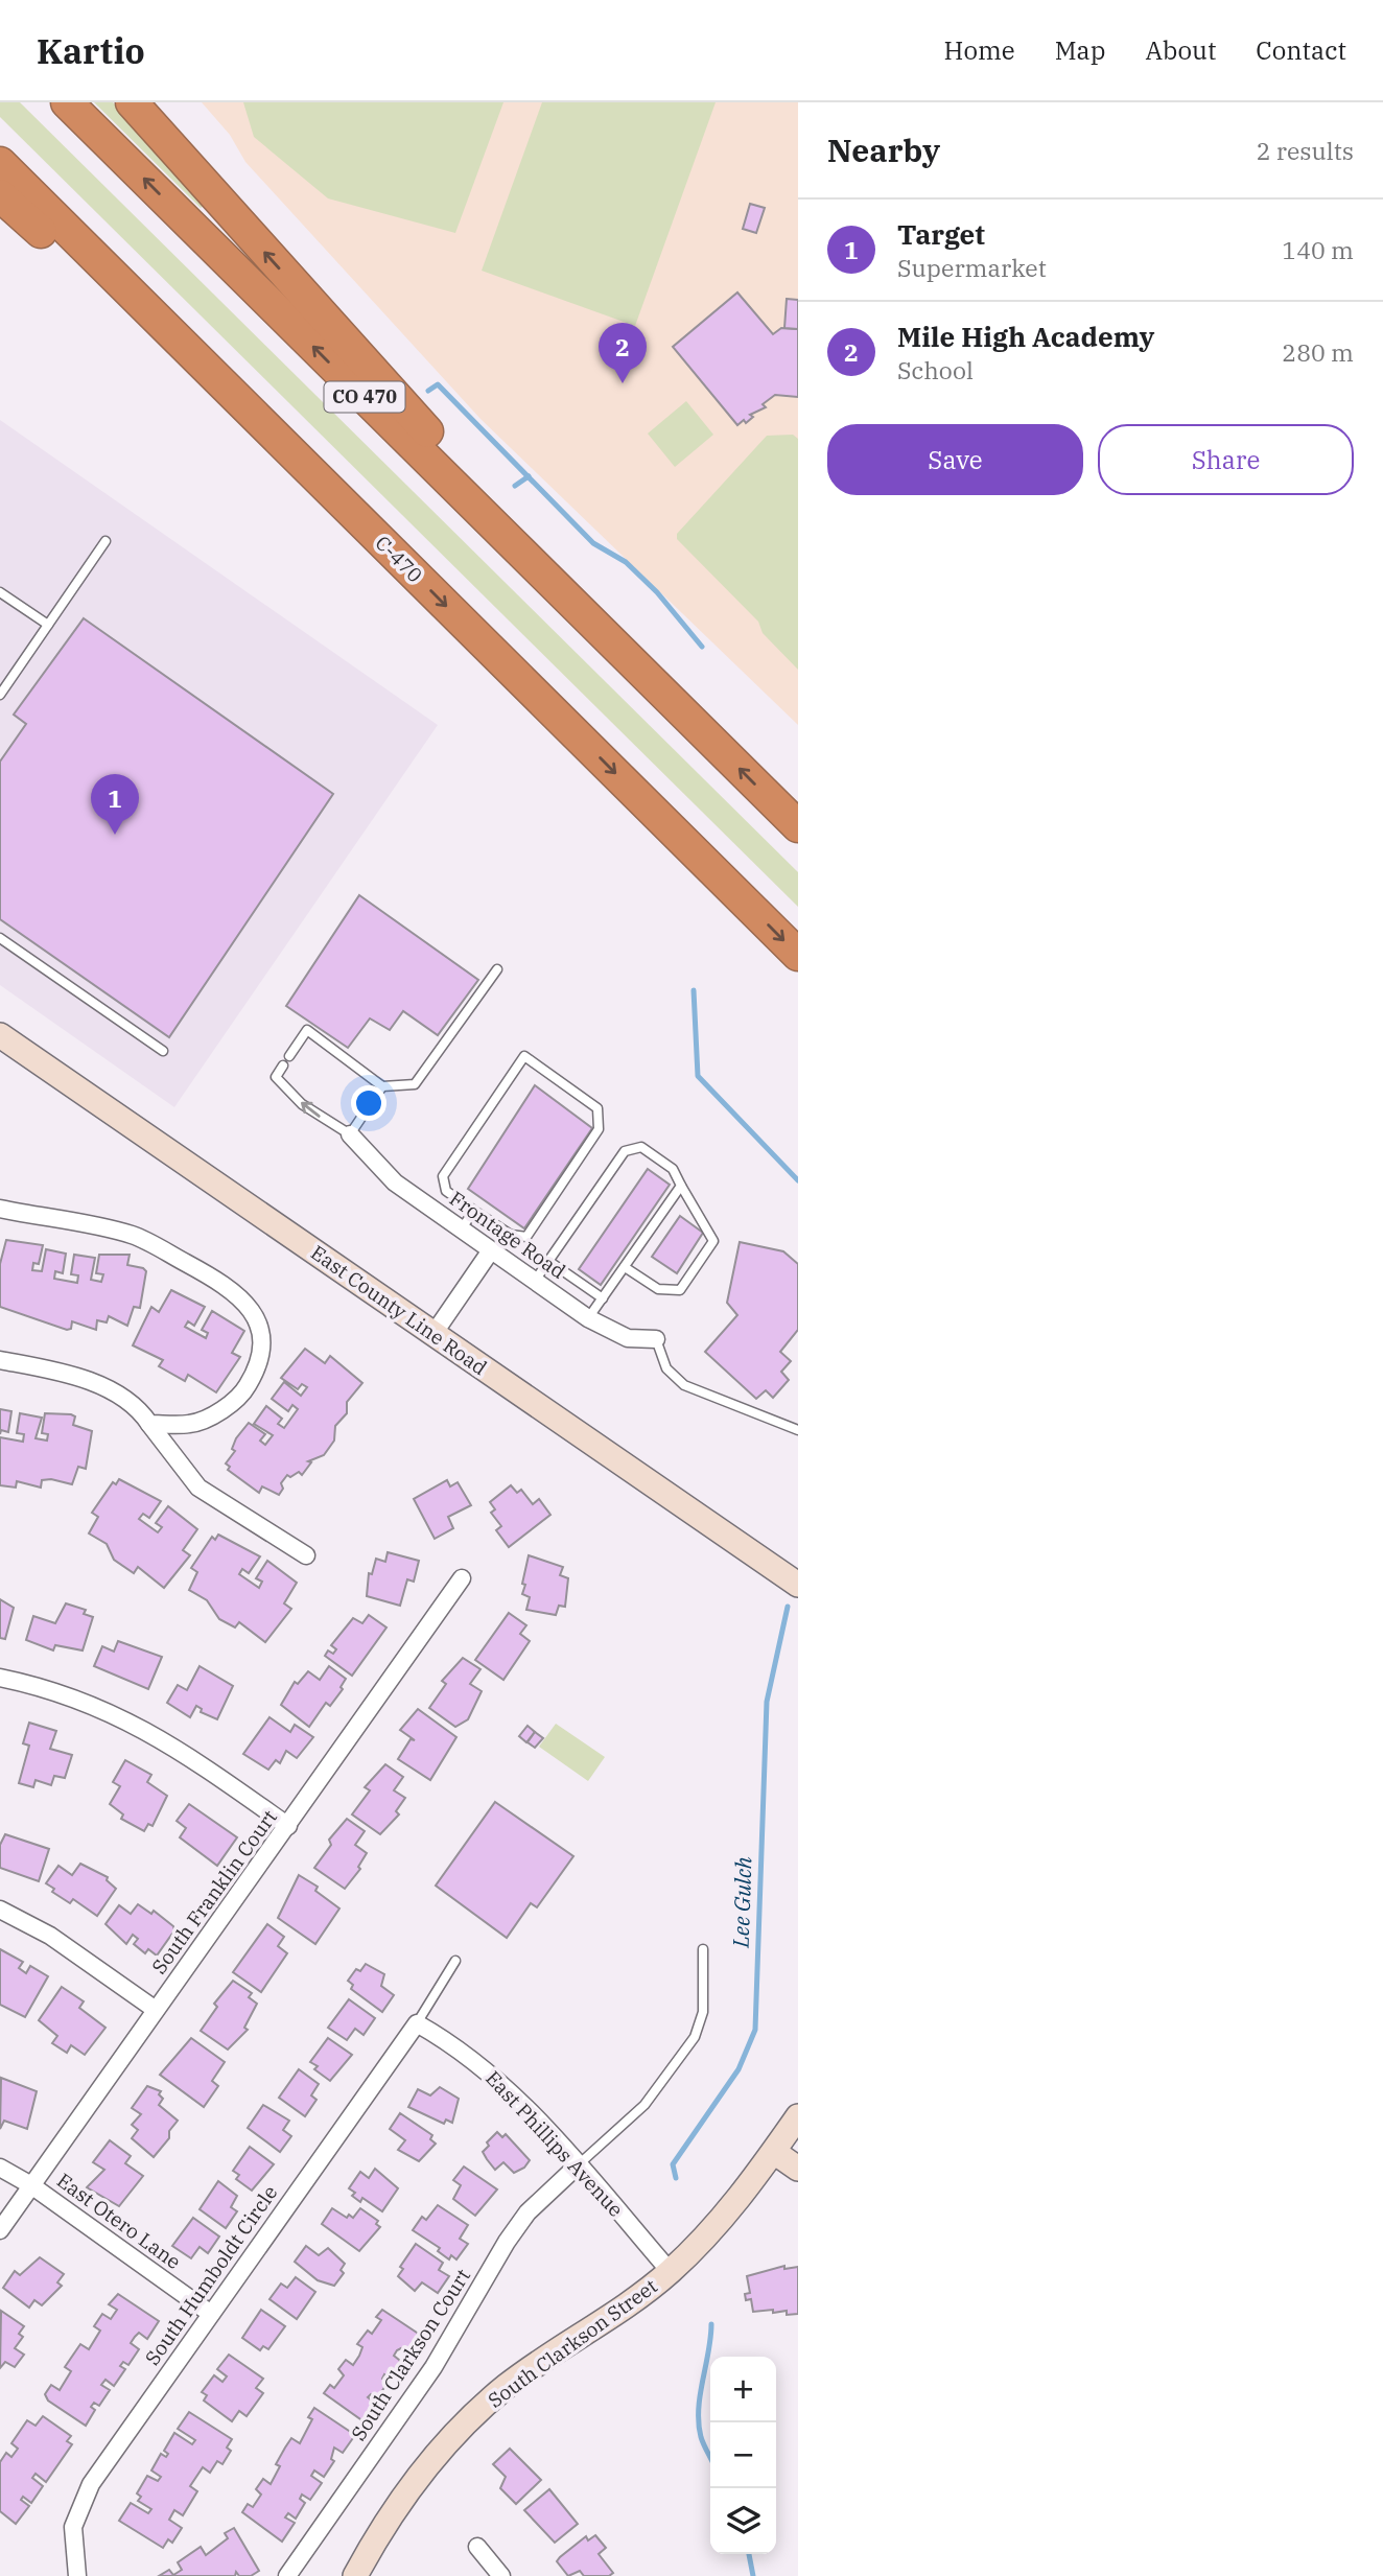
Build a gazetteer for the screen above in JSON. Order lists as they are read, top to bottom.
{
  "streets": {
    "highway": ["CO 470", "C-470"],
    "main road": ["East County Line Road", "South Clarkson Street"],
    "street": [
      "Frontage Road",
      "South Franklin Court",
      "East Phillips Avenue",
      "East Otero Lane",
      "South Humboldt Circle",
      "South Clarkson Court"
    ]
  },
  "crossings": [
    ["South Franklin Court", "East Otero Lane"],
    ["East Phillips Avenue", "South Humboldt Circle"],
    ["East Phillips Avenue", "South Clarkson Street"],
    ["East Phillips Avenue", "South Clarkson Court"],
    ["East Otero Lane", "South Humboldt Circle"]
  ],
  "water": ["Lee Gulch"],
  "page": {
    "header": "Kartio",
    "nav": [
      "Home",
      "Map",
      "About",
      "Contact"
    ],
    "heading": ["Nearby", "2 results"],
    "list": [
      {
        "mark": "1",
        "name": "Target",
        "note": "Supermarket",
        "value": "140 m"
      },
      {
        "mark": "2",
        "name": "Mile High Academy",
        "note": "School",
        "value": "280 m"
      }
    ],
    "pins": ["2", "1"],
    "buttons": ["Save", "Share"],
    "map_buttons": ["+", "−"]
  }
}
